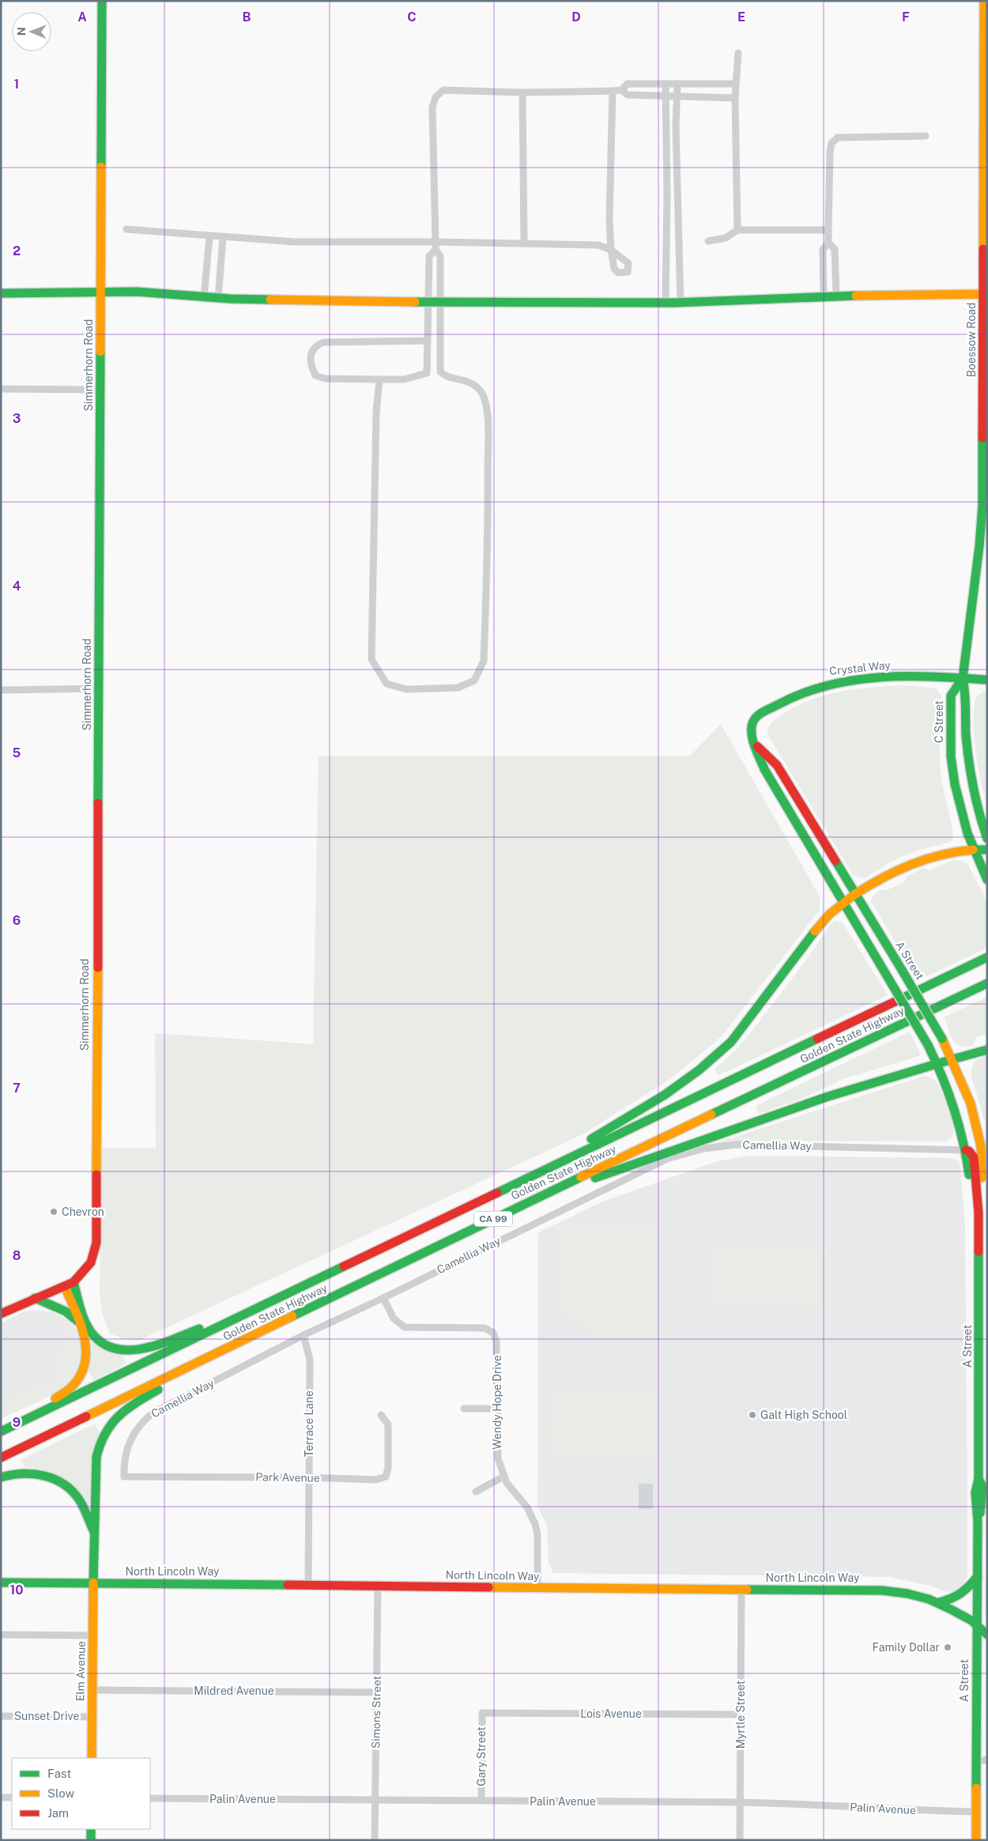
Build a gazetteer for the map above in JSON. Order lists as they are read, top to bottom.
{
  "streets": {
    "main road": [
      "Boessow Road",
      "Simmerhorn Road",
      "Crystal Way",
      "C Street",
      "A Street",
      "Golden State Highway",
      "CA 99",
      "North Lincoln Way",
      "Elm Avenue"
    ],
    "street": [
      "Camellia Way",
      "Wendy Hope Drive",
      "Terrace Lane",
      "Park Avenue",
      "Mildred Avenue",
      "Simons Street",
      "Lois Avenue",
      "Myrtle Street",
      "Sunset Drive",
      "Gary Street",
      "Palin Avenue"
    ]
  },
  "crossings": [
    ["Boessow Road", "Crystal Way"],
    ["Boessow Road", "C Street"],
    ["Crystal Way", "C Street"],
    ["Crystal Way", "A Street"],
    ["A Street", "Camellia Way"],
    ["A Street", "North Lincoln Way"],
    ["A Street", "Palin Avenue"],
    ["Golden State Highway", "Elm Avenue"],
    ["Camellia Way", "Wendy Hope Drive"],
    ["Camellia Way", "Terrace Lane"],
    ["Camellia Way", "Park Avenue"],
    ["Wendy Hope Drive", "North Lincoln Way"],
    ["Terrace Lane", "Park Avenue"],
    ["Terrace Lane", "North Lincoln Way"],
    ["North Lincoln Way", "Elm Avenue"],
    ["North Lincoln Way", "Simons Street"],
    ["North Lincoln Way", "Myrtle Street"],
    ["Elm Avenue", "Mildred Avenue"],
    ["Elm Avenue", "Sunset Drive"],
    ["Mildred Avenue", "Simons Street"],
    ["Simons Street", "Palin Avenue"],
    ["Lois Avenue", "Myrtle Street"],
    ["Lois Avenue", "Gary Street"],
    ["Myrtle Street", "Palin Avenue"],
    ["Gary Street", "Palin Avenue"]
  ],
  "places": ["Chevron", "Galt High School", "Family Dollar"],
  "legend": ["Fast", "Slow", "Jam"],
  "north": "left",
  "grid": {
    "columns": [
      "A",
      "B",
      "C",
      "D",
      "E",
      "F"
    ],
    "rows": [
      "1",
      "2",
      "3",
      "4",
      "5",
      "6",
      "7",
      "8",
      "9",
      "10"
    ]
  }
}
